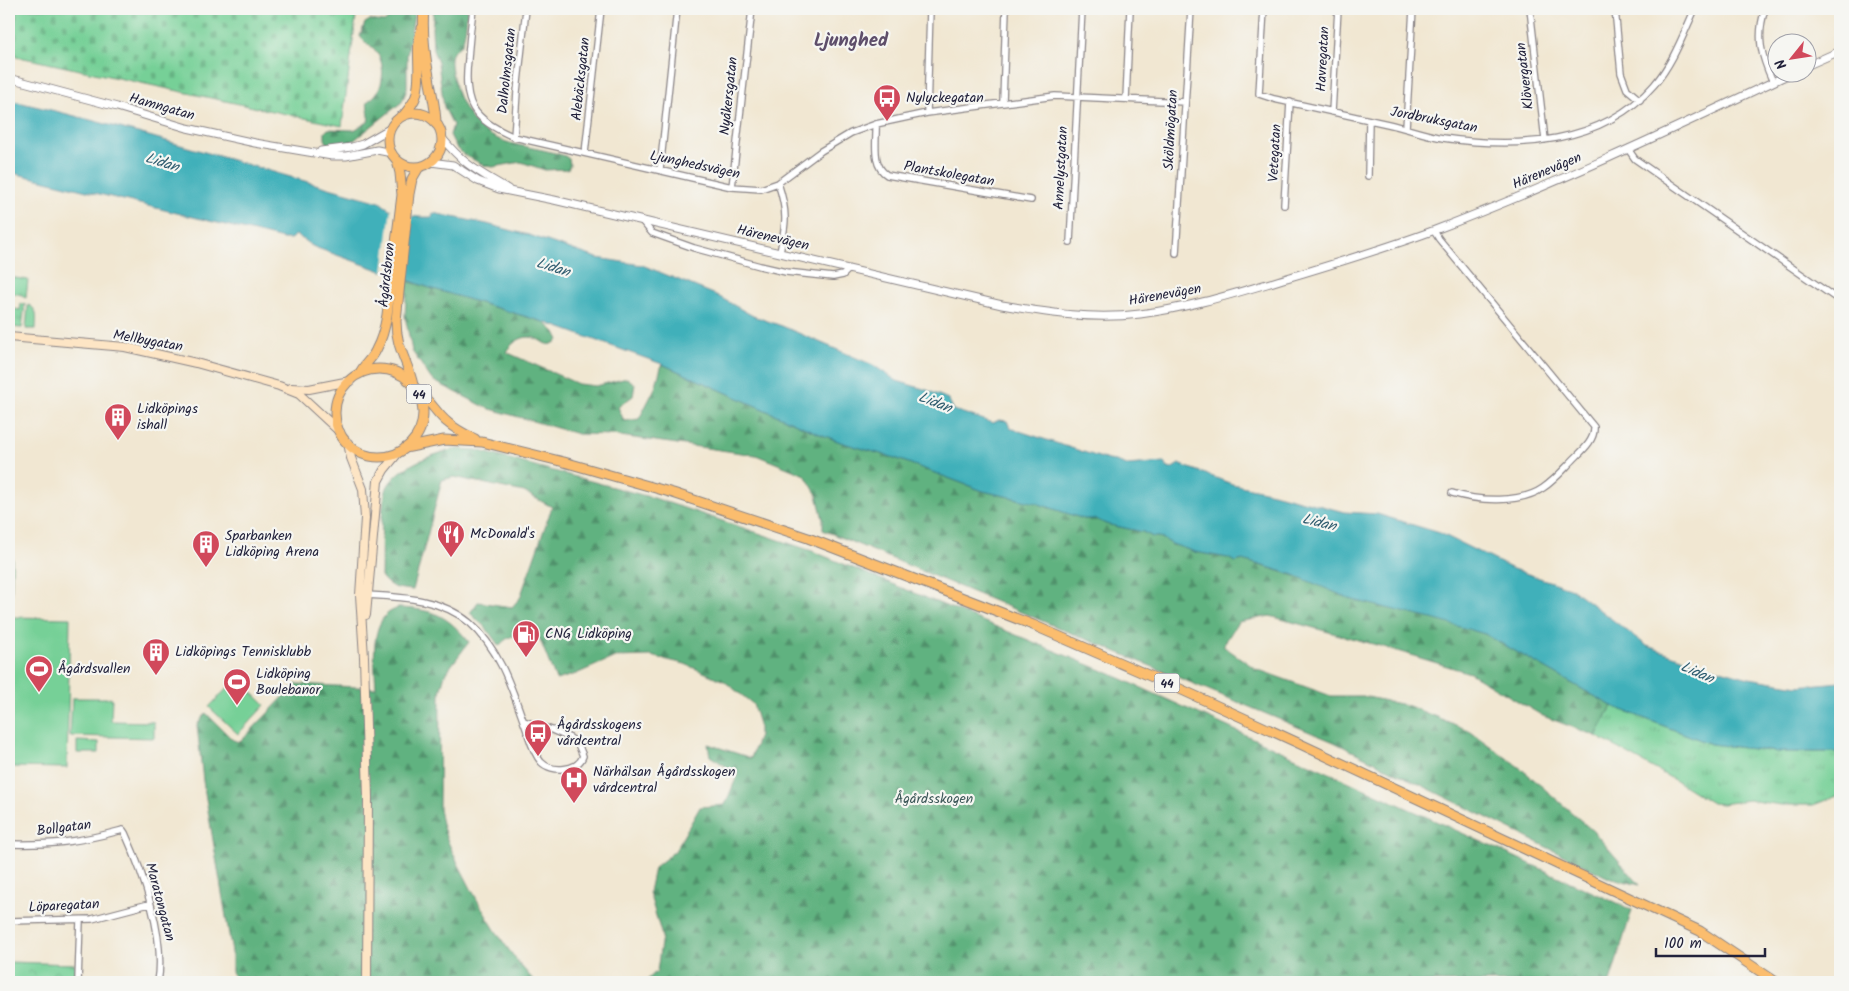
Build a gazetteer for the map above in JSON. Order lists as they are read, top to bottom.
{
  "streets": {
    "main road": ["Ågårdsbron", "Mellbygatan", "44"],
    "street": [
      "Havregatan",
      "Dalholmsgatan",
      "Klövergatan",
      "Alebäcksgatan",
      "Nyåkersgatan",
      "Hamngatan",
      "Jordbruksgatan",
      "Sköldmögatan",
      "Vetegatan",
      "Ljunghedsvägen",
      "Annelystgatan",
      "Härenevägen",
      "Plantskolegatan",
      "Bollgatan",
      "Maratongatan",
      "Löparegatan"
    ]
  },
  "crossings": [
    ["Havregatan", "Jordbruksgatan"],
    ["Dalholmsgatan", "Ljunghedsvägen"],
    ["Klövergatan", "Jordbruksgatan"],
    ["Alebäcksgatan", "Ljunghedsvägen"],
    ["Nyåkersgatan", "Ljunghedsvägen"],
    ["Jordbruksgatan", "Vetegatan"],
    ["Sköldmögatan", "Ljunghedsvägen"],
    ["Ljunghedsvägen", "Annelystgatan"],
    ["Ljunghedsvägen", "Plantskolegatan"],
    ["Härenevägen", "Ågårdsbron"],
    ["Härenevägen", "44"],
    ["Ågårdsbron", "Mellbygatan"],
    ["Ågårdsbron", "44"],
    ["Mellbygatan", "44"],
    ["Bollgatan", "Maratongatan"],
    ["Maratongatan", "Löparegatan"]
  ],
  "districts": ["Ljunghed"],
  "water": ["Lidan"],
  "parks": ["Ågårdsskogen"],
  "places": {
    "bus stop": ["Nylyckegatan", "Ågårdsskogens vårdcentral"],
    "building": ["Lidköpings ishall", "Sparbanken Lidköping Arena", "Lidköpings Tennisklubb"],
    "restaurant": ["McDonald's"],
    "fuel station": ["CNG Lidköping"],
    "sports": ["Ågårdsvallen", "Lidköping Boulebanor"],
    "hospital": ["Närhälsan Ågårdsskogen vårdcentral"]
  },
  "scale_bar": "100 m",
  "north": "bottom left"
}
